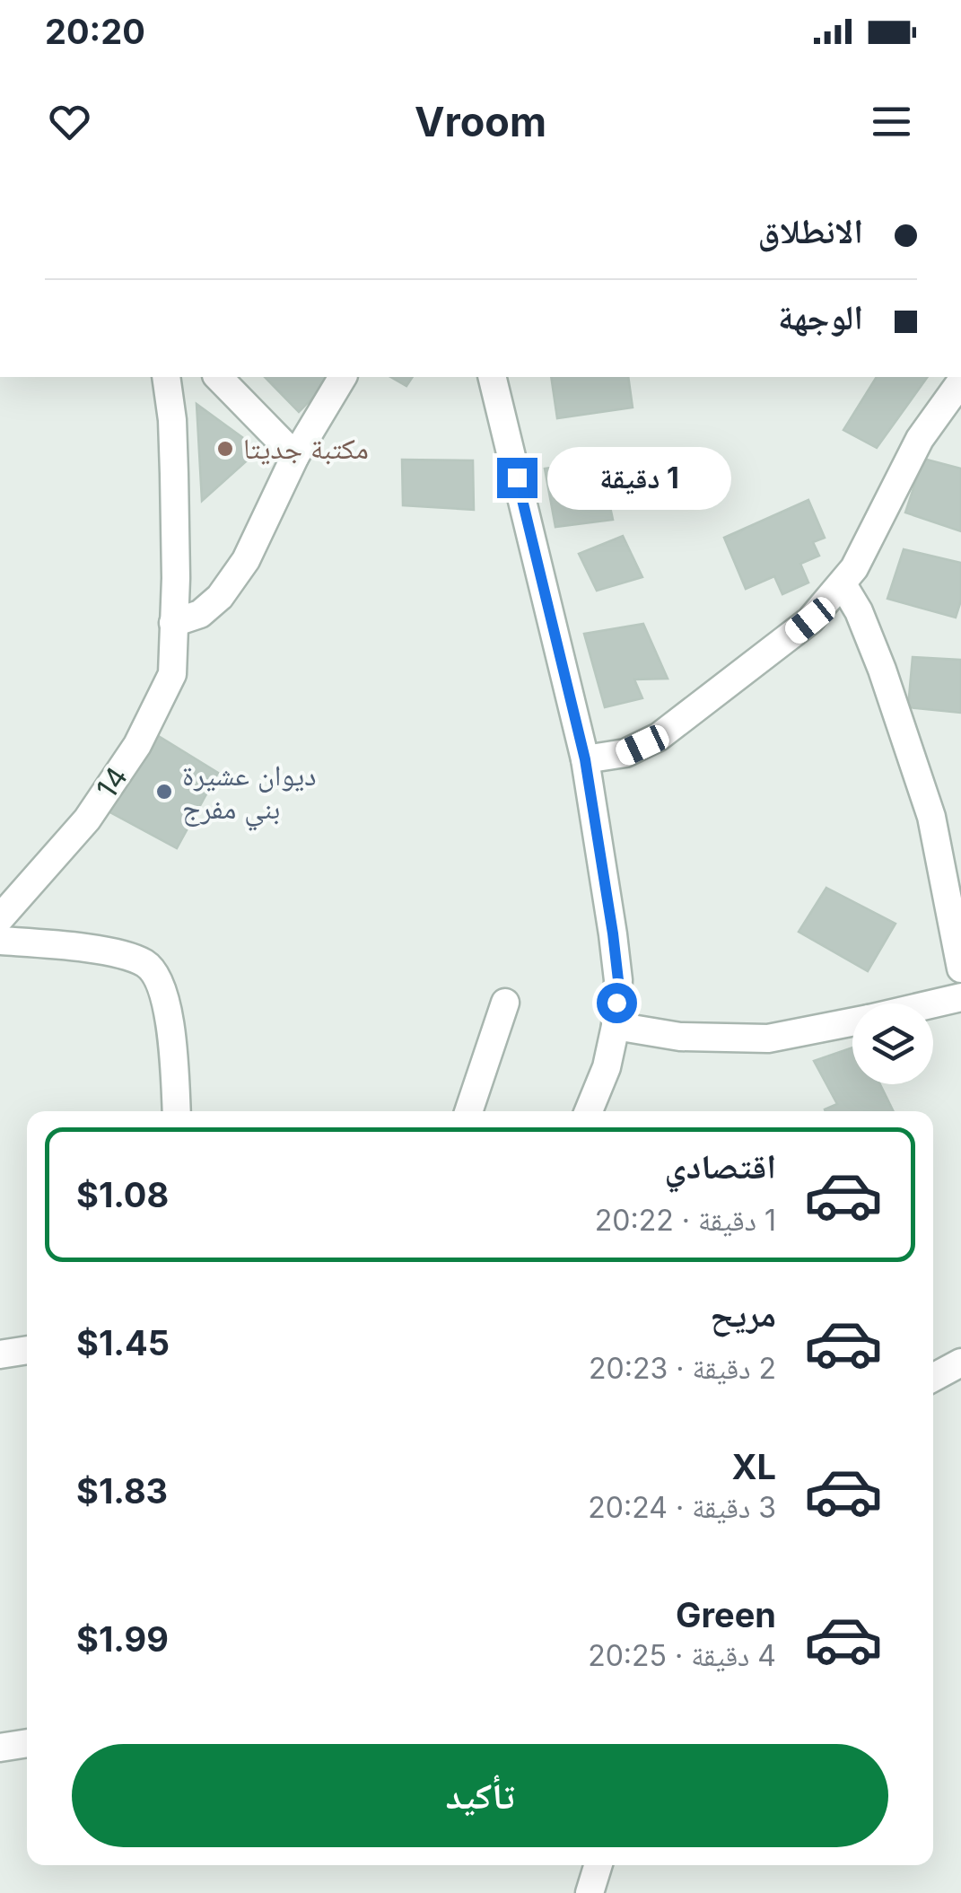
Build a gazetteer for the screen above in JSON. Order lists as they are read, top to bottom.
{
  "streets": {
    "street": ["14"]
  },
  "places": ["مكتبة جديتا", "ديوان عشيرة بني مفرج"],
  "page": {
    "status": "20:20",
    "header": "Vroom",
    "banner": ["الانطلاق", "الوجهة"],
    "bubble": "1 دقيقة",
    "list": [
      {
        "name": "اقتصادي",
        "note": "1 دقيقة · 20:22",
        "value": "$1.08"
      },
      {
        "name": "مريح",
        "note": "2 دقيقة · 20:23",
        "value": "$1.45"
      },
      {
        "name": "XL",
        "note": "3 دقيقة · 20:24",
        "value": "$1.83"
      },
      {
        "name": "Green",
        "note": "4 دقيقة · 20:25",
        "value": "$1.99"
      }
    ],
    "buttons": "تأكيد"
  }
}
